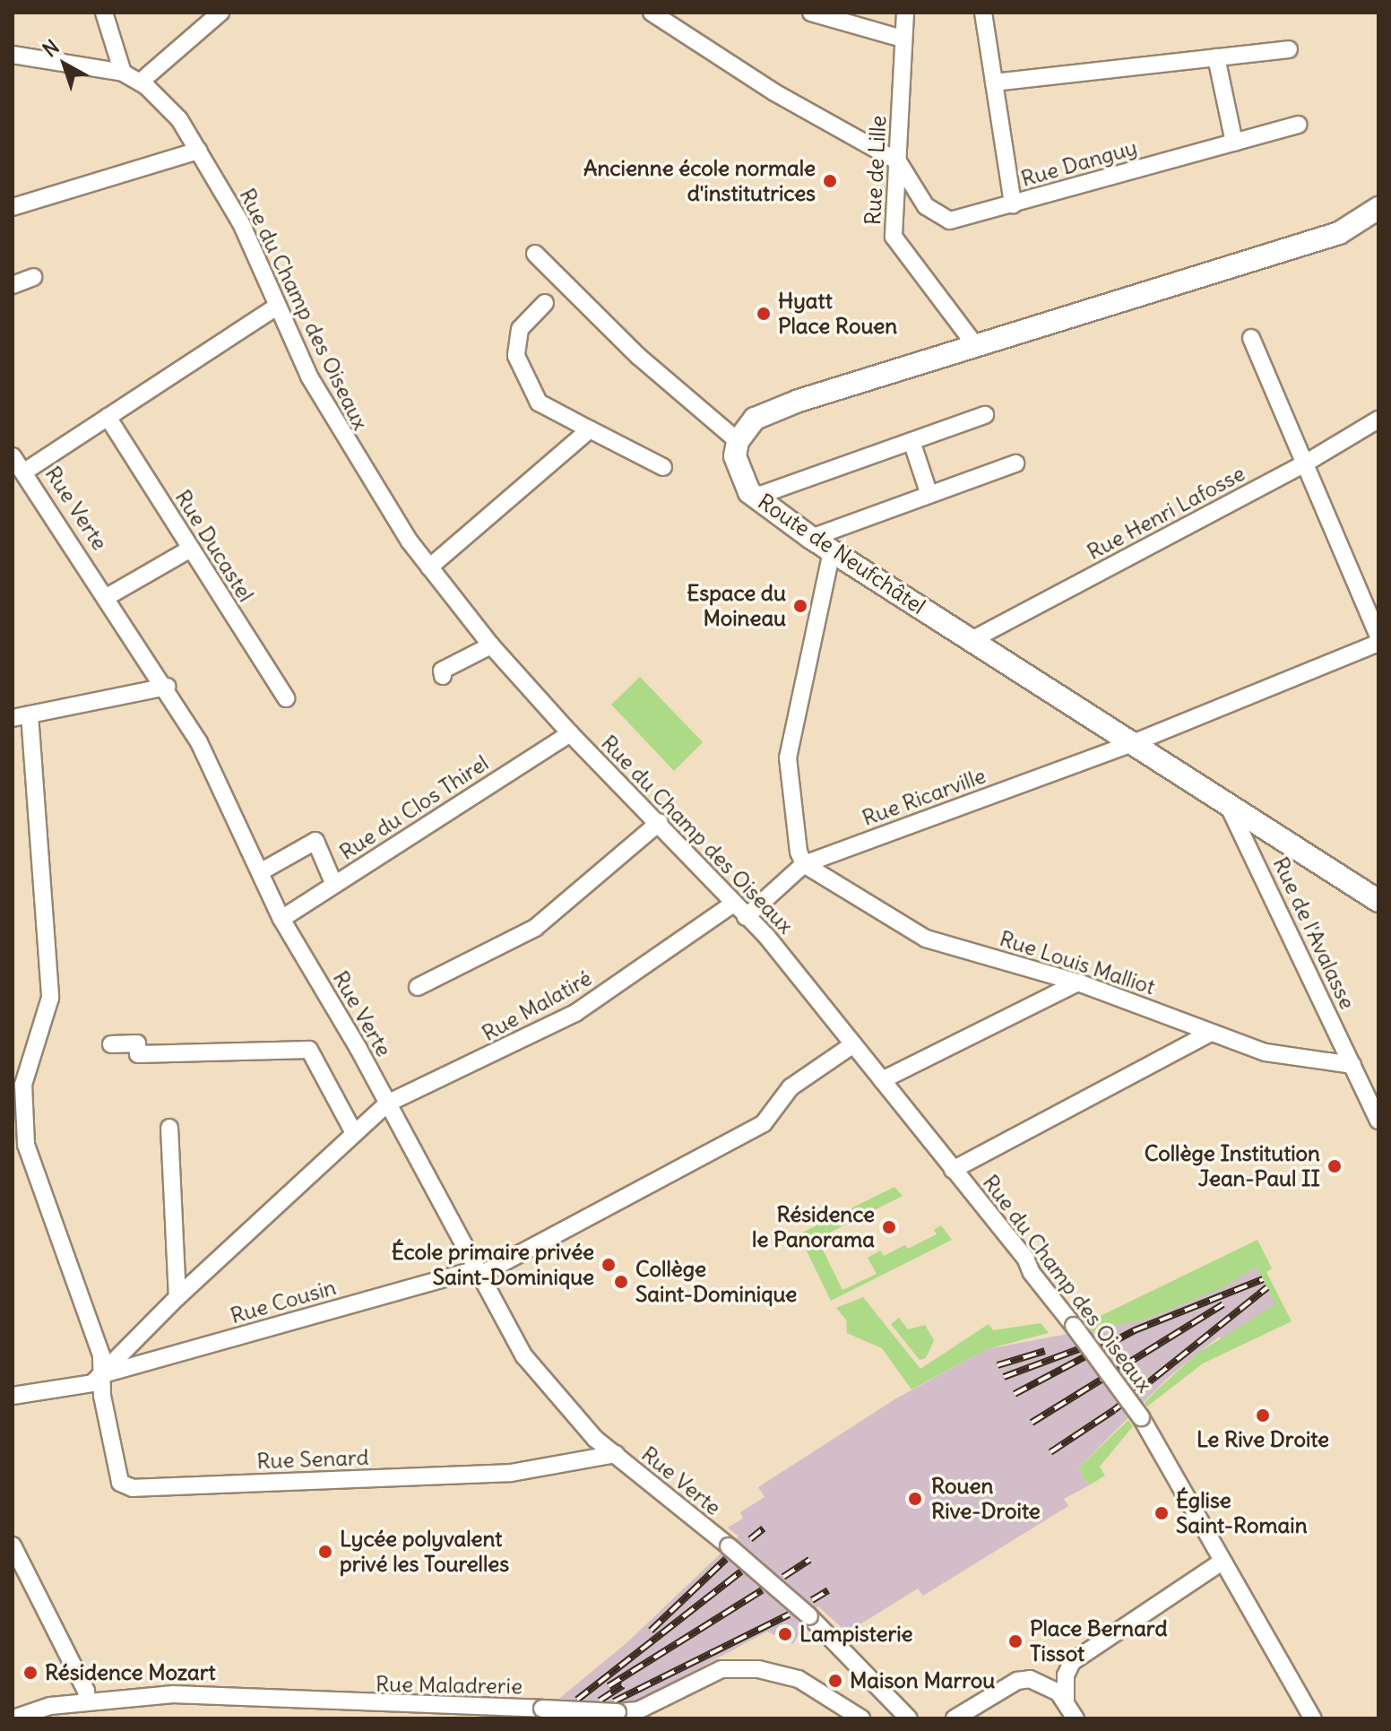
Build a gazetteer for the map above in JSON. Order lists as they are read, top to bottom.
{
  "streets": {
    "main road": ["Route de Neufchâtel"],
    "street": [
      "Rue Danguy",
      "Rue de Lille",
      "Rue du Champ des Oiseaux",
      "Rue Verte",
      "Rue Henri Lafosse",
      "Rue Ducastel",
      "Rue Ricarville",
      "Rue du Clos Thirel",
      "Rue de l'Avalasse",
      "Rue Louis Malliot",
      "Rue Malatiré",
      "Rue Cousin",
      "Rue Senard",
      "Rue Maladrerie"
    ]
  },
  "crossings": [
    ["Rue Danguy", "Rue de Lille"],
    ["Rue du Champ des Oiseaux", "Rue Ricarville"],
    ["Rue du Champ des Oiseaux", "Rue du Clos Thirel"],
    ["Rue du Champ des Oiseaux", "Rue Malatiré"],
    ["Rue du Champ des Oiseaux", "Rue Cousin"],
    ["Rue Verte", "Rue du Clos Thirel"],
    ["Rue Verte", "Rue Malatiré"],
    ["Rue Verte", "Rue Cousin"],
    ["Rue Verte", "Rue Senard"],
    ["Rue Henri Lafosse", "Route de Neufchâtel"],
    ["Route de Neufchâtel", "Rue Ricarville"],
    ["Route de Neufchâtel", "Rue de l'Avalasse"],
    ["Rue Ricarville", "Rue Louis Malliot"],
    ["Rue de l'Avalasse", "Rue Louis Malliot"],
    ["Rue Malatiré", "Rue Cousin"],
    ["Rue Malatiré", "Rue Senard"],
    ["Rue Cousin", "Rue Senard"]
  ],
  "places": [
    "Ancienne école normale d'institutrices",
    "Hyatt Place Rouen",
    "Espace du Moineau",
    "Collège Institution Jean-Paul II",
    "Résidence le Panorama",
    "École primaire privée Saint-Dominique",
    "Collège Saint-Dominique",
    "Le Rive Droite",
    "Rouen Rive-Droite",
    "Église Saint-Romain",
    "Lycée polyvalent privé les Tourelles",
    "Lampisterie",
    "Place Bernard Tissot",
    "Résidence Mozart",
    "Maison Marrou"
  ],
  "north": "top left"
}
